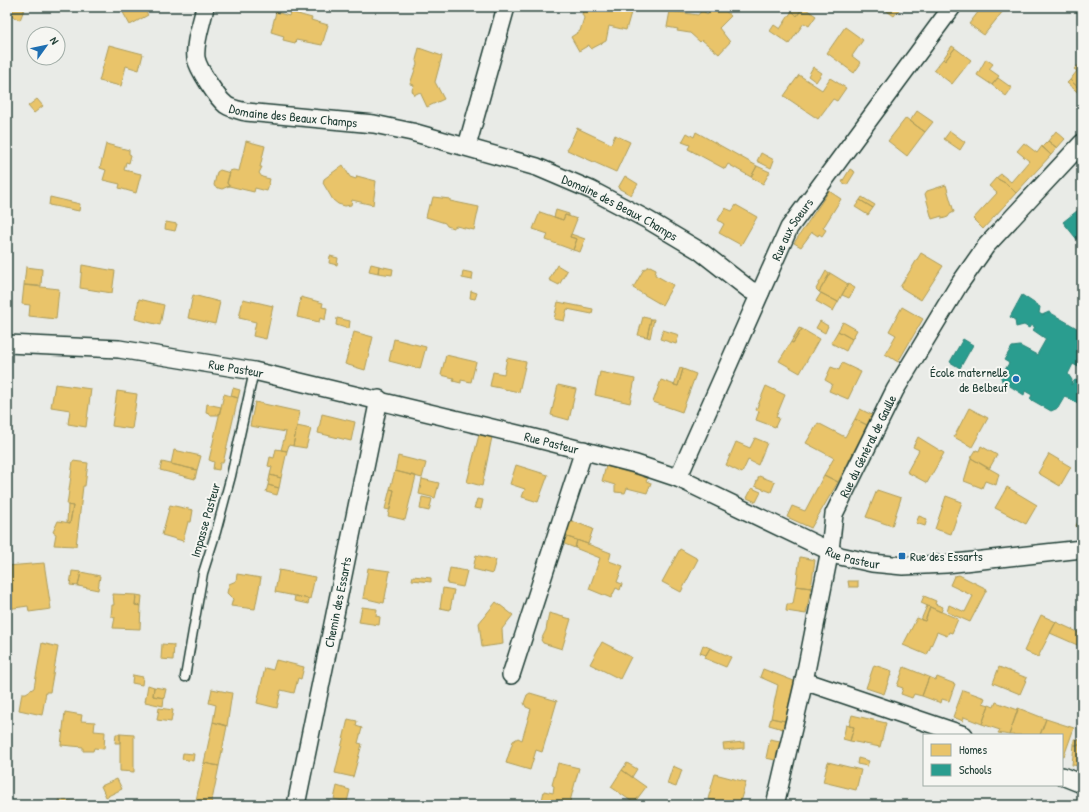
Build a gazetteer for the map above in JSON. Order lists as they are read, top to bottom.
{
  "streets": {
    "street": [
      "Domaine des Beaux Champs",
      "Rue aux Soeurs",
      "Rue Pasteur",
      "Rue du Général de Gaulle",
      "Chemin des Essarts"
    ],
    "lane": ["Impasse Pasteur"]
  },
  "crossings": [
    ["Domaine des Beaux Champs", "Rue aux Soeurs"],
    ["Rue aux Soeurs", "Rue Pasteur"],
    ["Rue Pasteur", "Rue du Général de Gaulle"],
    ["Rue Pasteur", "Impasse Pasteur"],
    ["Rue Pasteur", "Chemin des Essarts"]
  ],
  "places": {
    "other": ["École maternelle de Belbeuf"],
    "transit": ["Rue des Essarts"]
  },
  "legend": ["Homes", "Schools"],
  "north": "top right"
}
